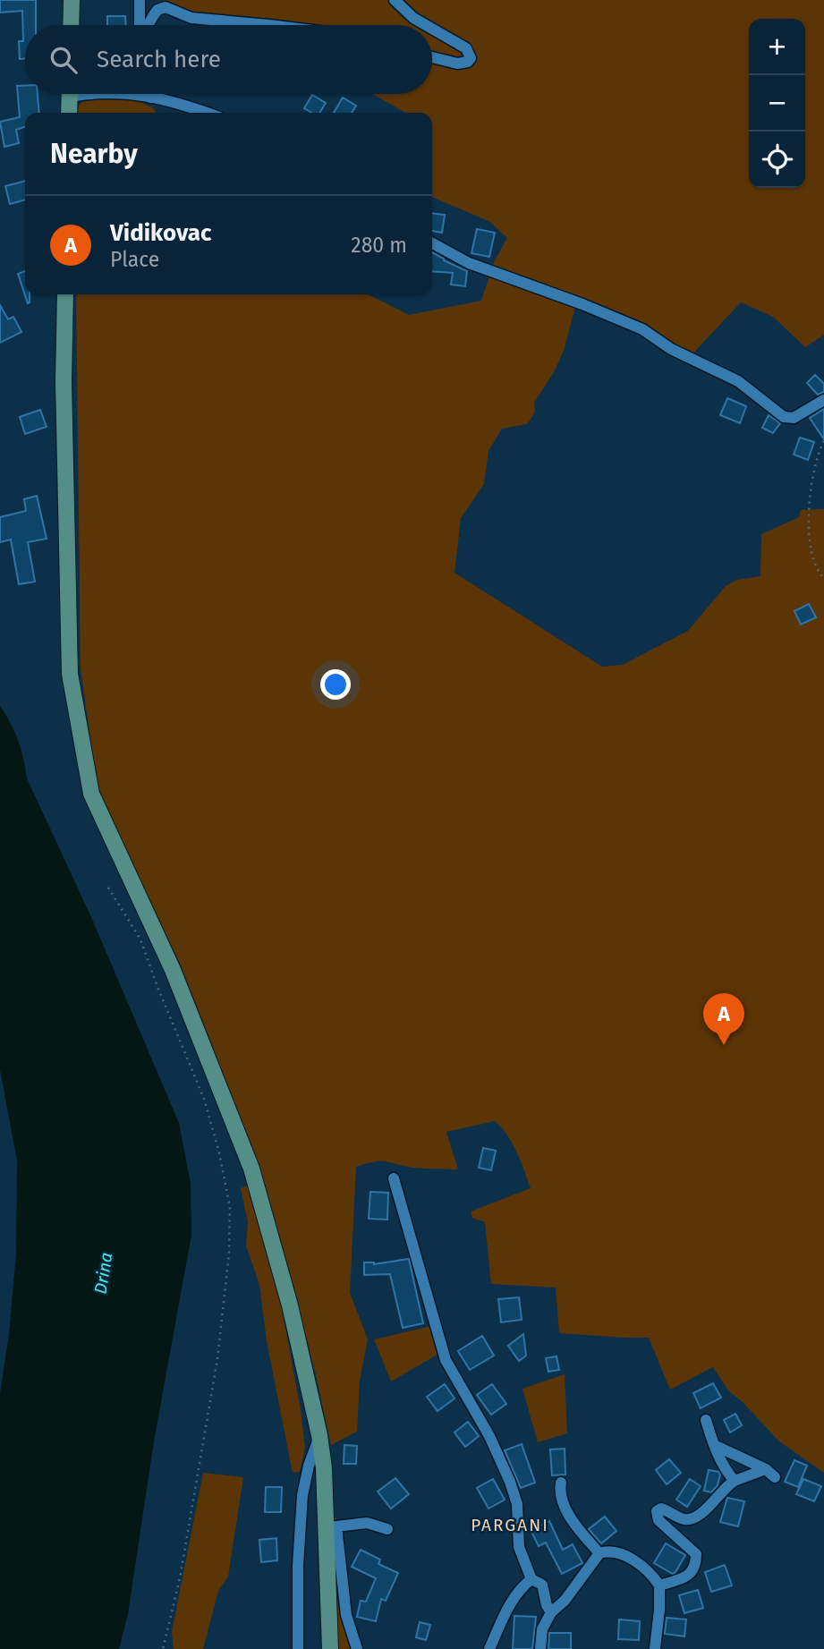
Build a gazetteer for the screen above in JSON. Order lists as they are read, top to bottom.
{
  "districts": ["PARGANI"],
  "water": ["Drina"],
  "page": {
    "map_buttons": ["+", "−"],
    "search": "Search here",
    "heading": "Nearby",
    "list": [
      {
        "mark": "A",
        "name": "Vidikovac",
        "note": "Place",
        "value": "280 m"
      }
    ],
    "pins": "A"
  }
}
